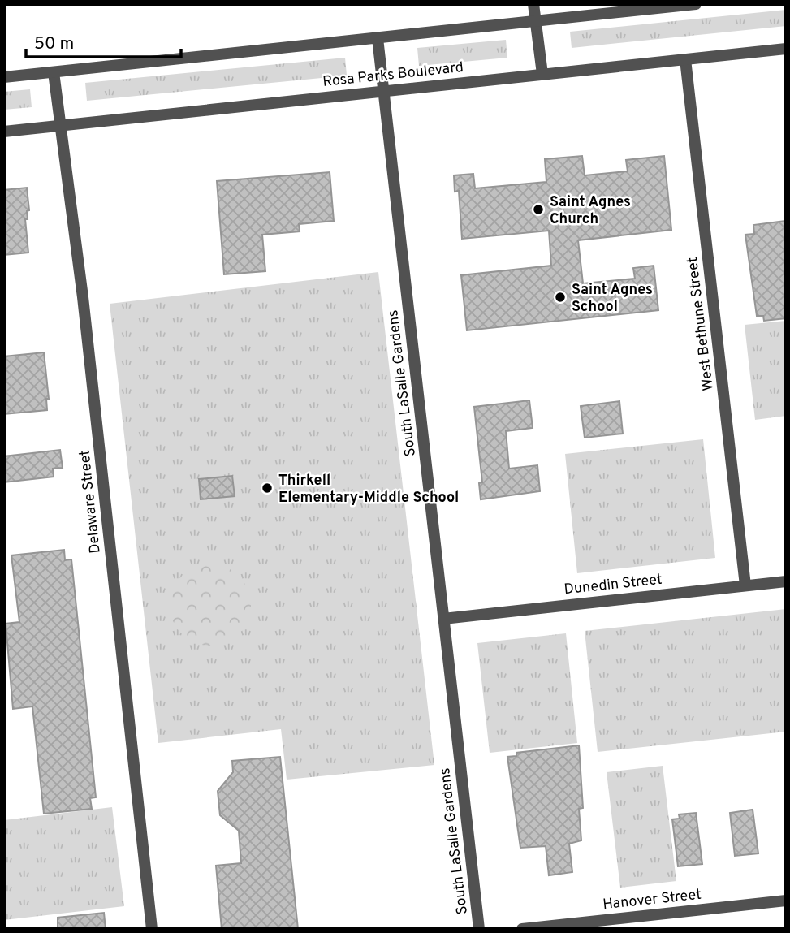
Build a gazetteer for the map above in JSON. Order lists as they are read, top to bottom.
{
  "streets": {
    "street": [
      "Rosa Parks Boulevard",
      "West Bethune Street",
      "South LaSalle Gardens",
      "Delaware Street",
      "Dunedin Street",
      "Hanover Street"
    ]
  },
  "crossings": [
    ["Rosa Parks Boulevard", "West Bethune Street"],
    ["Rosa Parks Boulevard", "South LaSalle Gardens"],
    ["Rosa Parks Boulevard", "Delaware Street"],
    ["West Bethune Street", "Dunedin Street"],
    ["South LaSalle Gardens", "Dunedin Street"]
  ],
  "places": ["Saint Agnes Church", "Saint Agnes School", "Thirkell Elementary-Middle School"],
  "scale_bar": "50 m"
}
